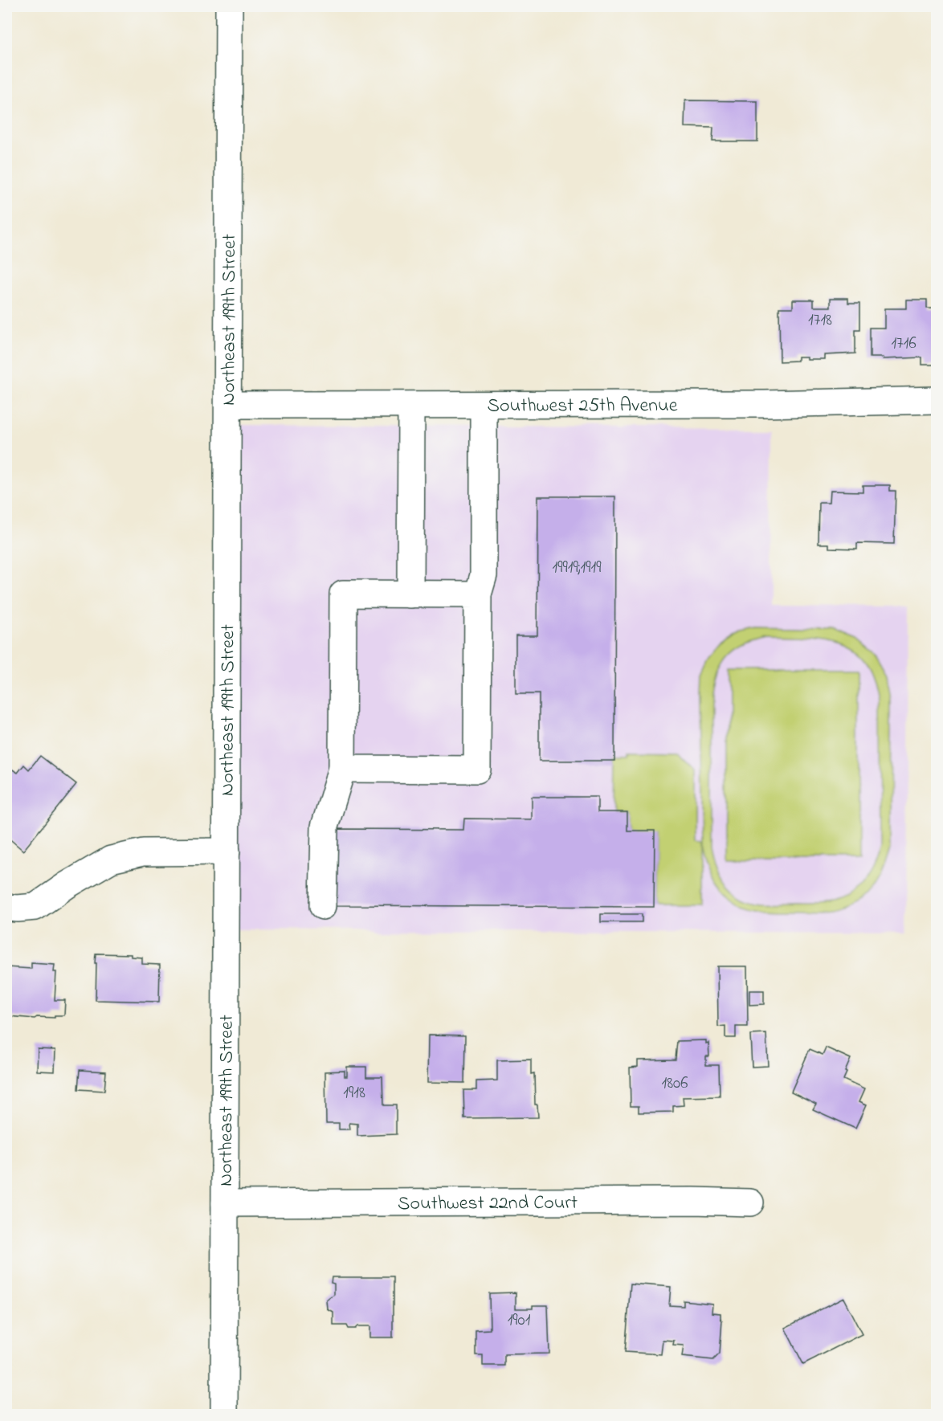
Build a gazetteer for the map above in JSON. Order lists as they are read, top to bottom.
{
  "streets": {
    "main road": ["Northeast 199th Street", "Southwest 25th Avenue", "Southwest 22nd Court"]
  },
  "crossings": [
    ["Northeast 199th Street", "Southwest 25th Avenue"],
    ["Northeast 199th Street", "Southwest 22nd Court"]
  ],
  "house_numbers": [
    "1718",
    "1716",
    "19919;1919",
    "1806",
    "1918",
    "1901"
  ]
}
